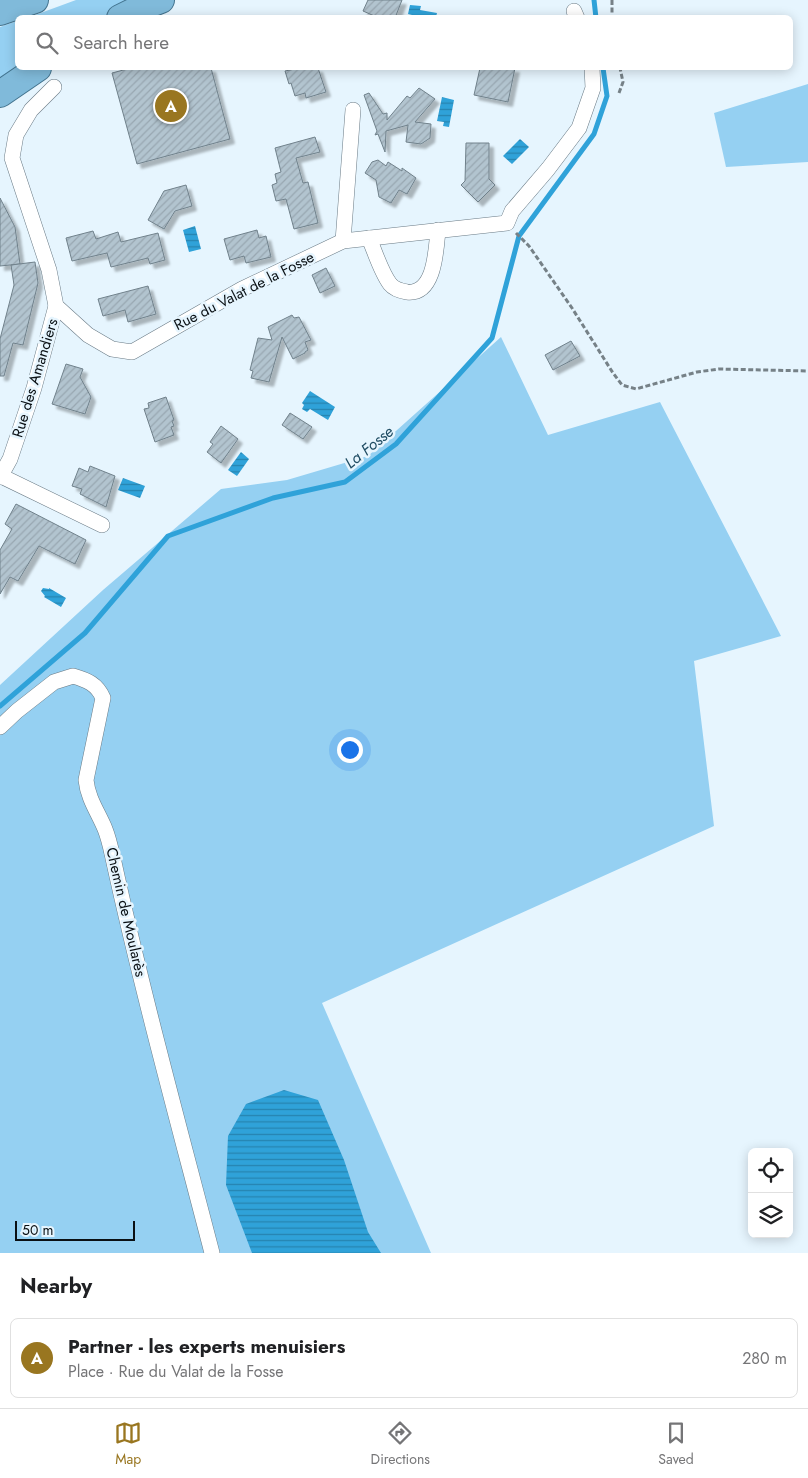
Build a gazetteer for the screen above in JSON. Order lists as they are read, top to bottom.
{
  "streets": {
    "street": ["Rue du Valat de la Fosse", "Rue des Amandiers", "Chemin de Moularès"]
  },
  "crossings": [
    ["Rue du Valat de la Fosse", "Rue des Amandiers"]
  ],
  "water": ["La Fosse"],
  "scale_bar": "50 m",
  "page": {
    "search": "Search here",
    "pins": "A",
    "scale": "50 m",
    "heading": "Nearby",
    "list": [
      {
        "mark": "A",
        "name": "Partner - les experts menuisiers",
        "note": "Place · Rue du Valat de la Fosse",
        "value": "280 m"
      }
    ],
    "nav": ["Map", "Directions", "Saved"]
  }
}
